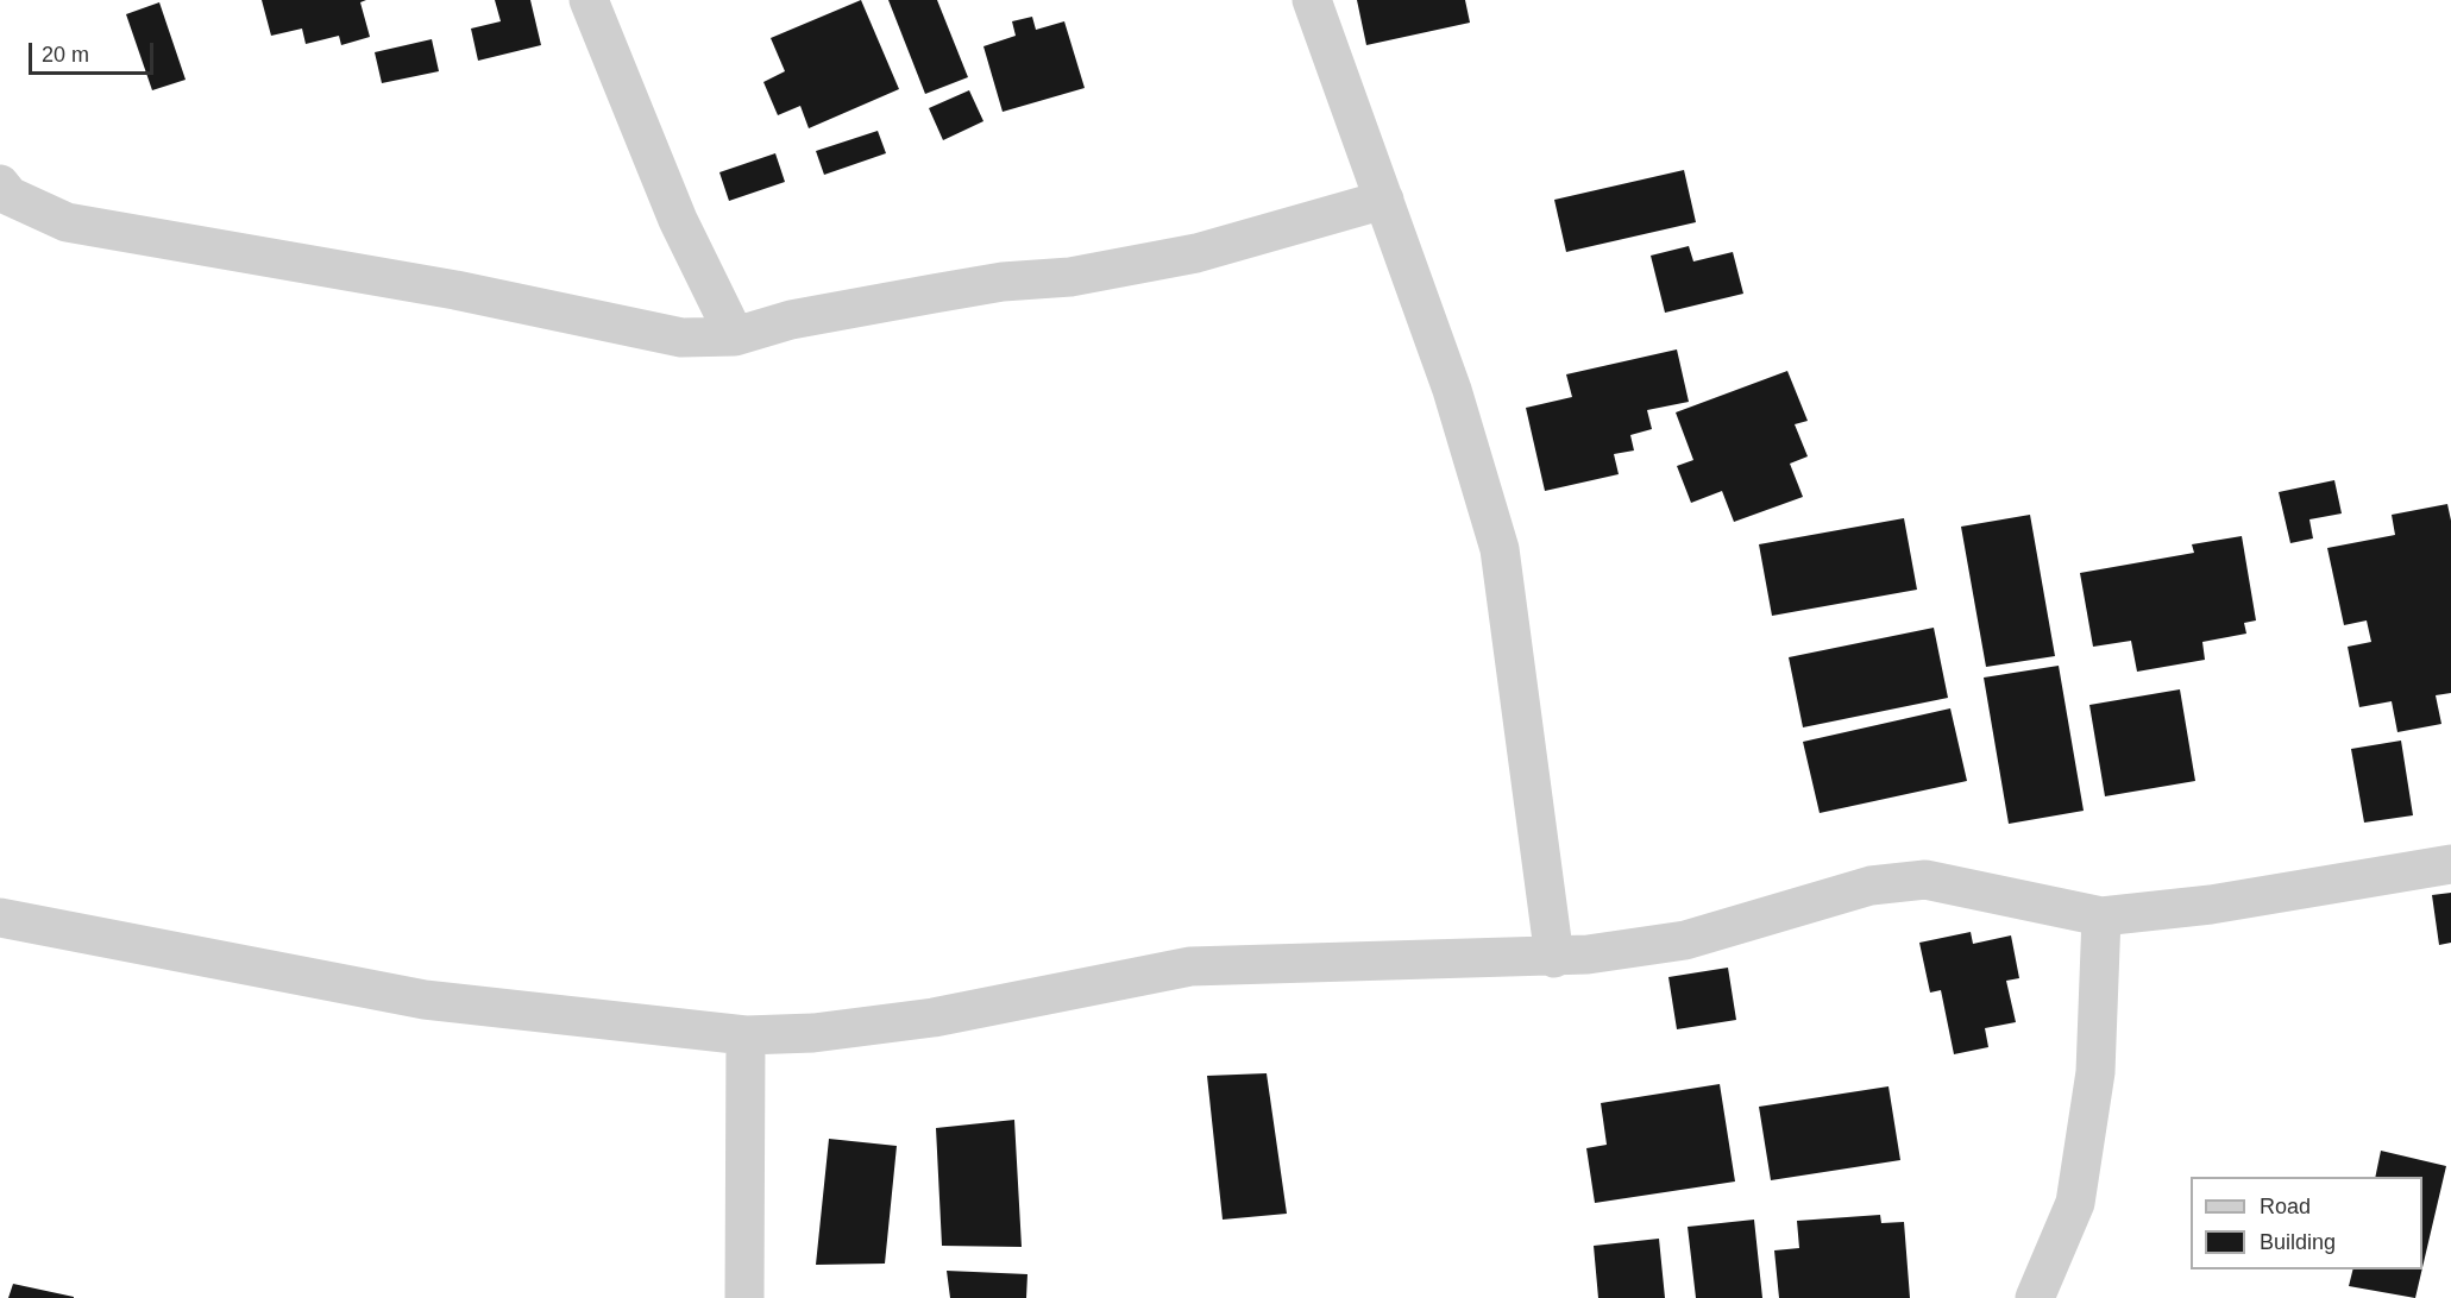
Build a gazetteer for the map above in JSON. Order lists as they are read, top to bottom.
{
  "legend": ["Road", "Building"],
  "scale_bar": "20 m"
}
